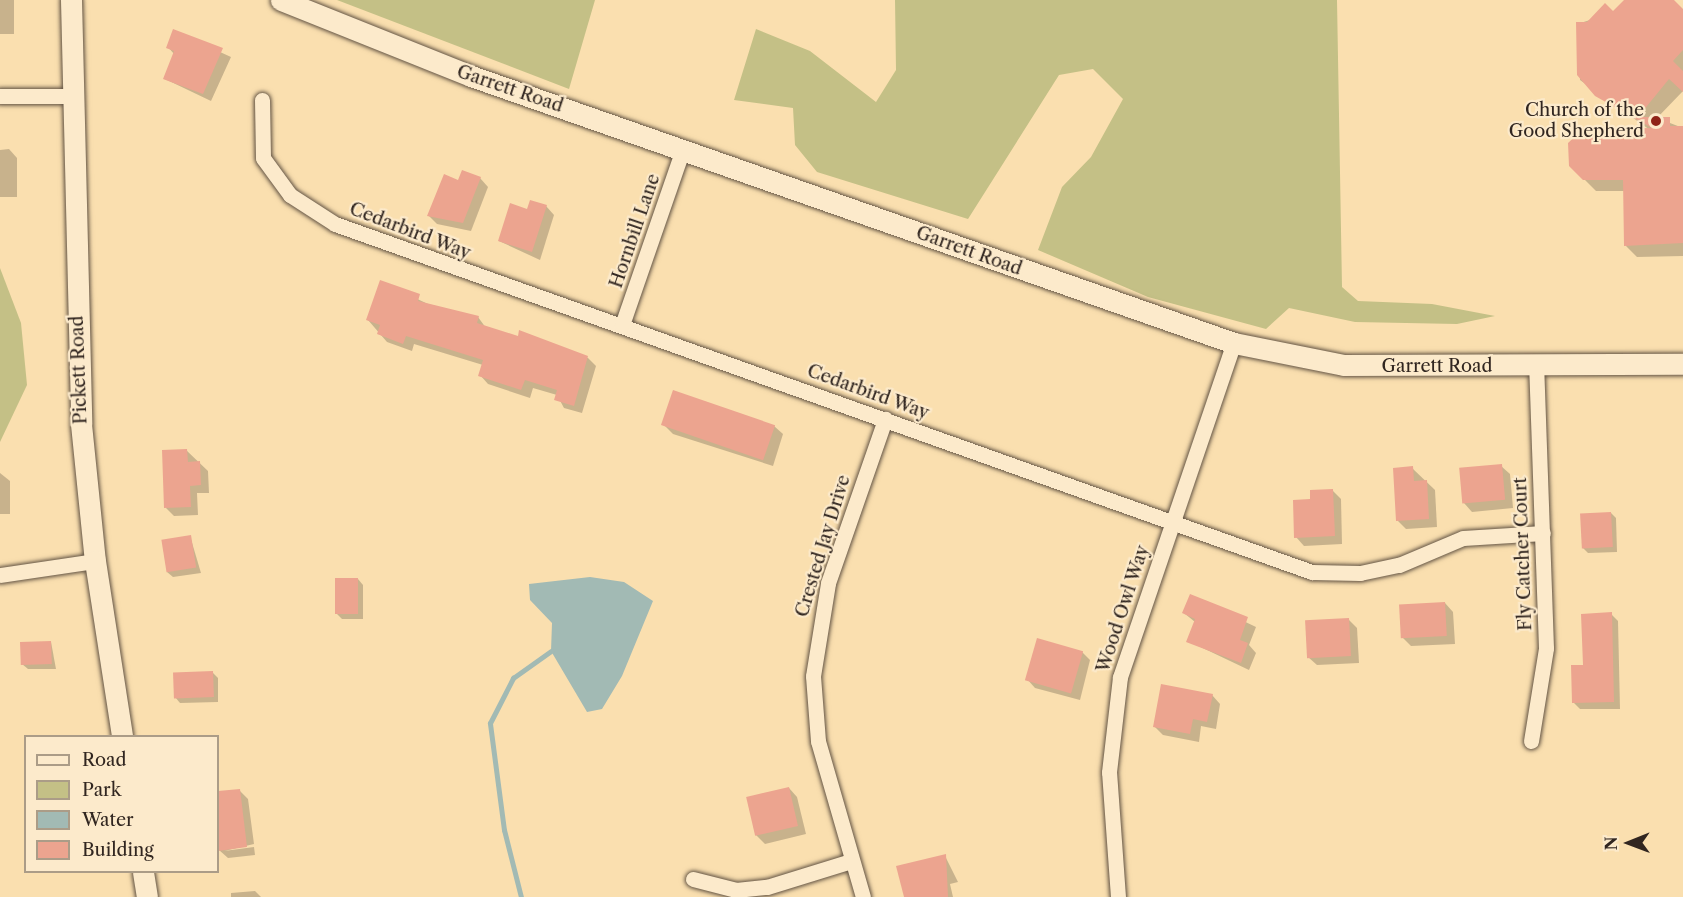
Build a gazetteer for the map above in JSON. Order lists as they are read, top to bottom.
{
  "streets": {
    "street": [
      "Garrett Road",
      "Cedarbird Way",
      "Hornbill Lane",
      "Pickett Road",
      "Crested Jay Drive",
      "Fly Catcher Court",
      "Wood Owl Way"
    ]
  },
  "crossings": [
    ["Garrett Road", "Hornbill Lane"],
    ["Garrett Road", "Fly Catcher Court"],
    ["Garrett Road", "Wood Owl Way"],
    ["Cedarbird Way", "Hornbill Lane"],
    ["Cedarbird Way", "Crested Jay Drive"],
    ["Cedarbird Way", "Fly Catcher Court"],
    ["Cedarbird Way", "Wood Owl Way"]
  ],
  "places": ["Church of the Good Shepherd"],
  "legend": [
    "Road",
    "Park",
    "Water",
    "Building"
  ],
  "north": "left"
}
